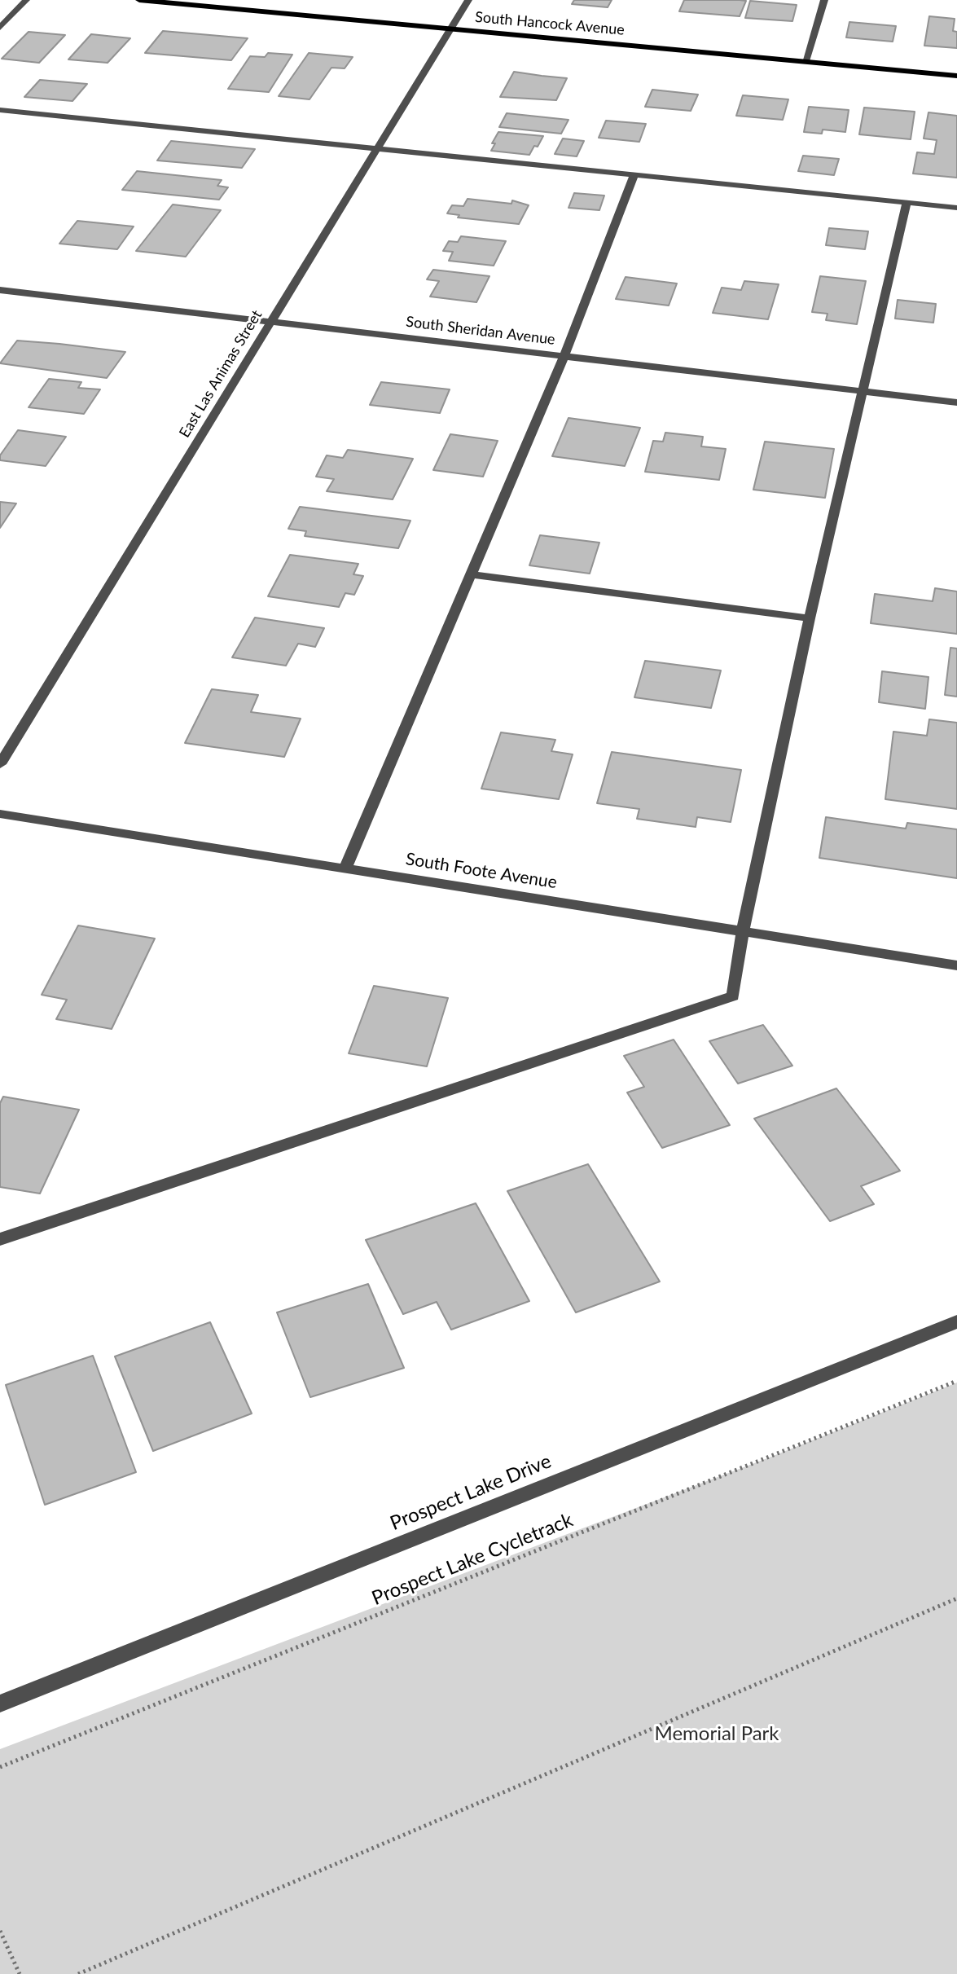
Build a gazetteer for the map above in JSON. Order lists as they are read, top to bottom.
{
  "streets": {
    "main road": ["South Hancock Avenue"],
    "street": [
      "South Sheridan Avenue",
      "East Las Animas Street",
      "South Foote Avenue",
      "Prospect Lake Drive"
    ],
    "path": ["Prospect Lake Cycletrack"]
  },
  "crossings": [
    ["South Hancock Avenue", "East Las Animas Street"],
    ["South Sheridan Avenue", "East Las Animas Street"]
  ],
  "parks": ["Memorial Park"]
}
